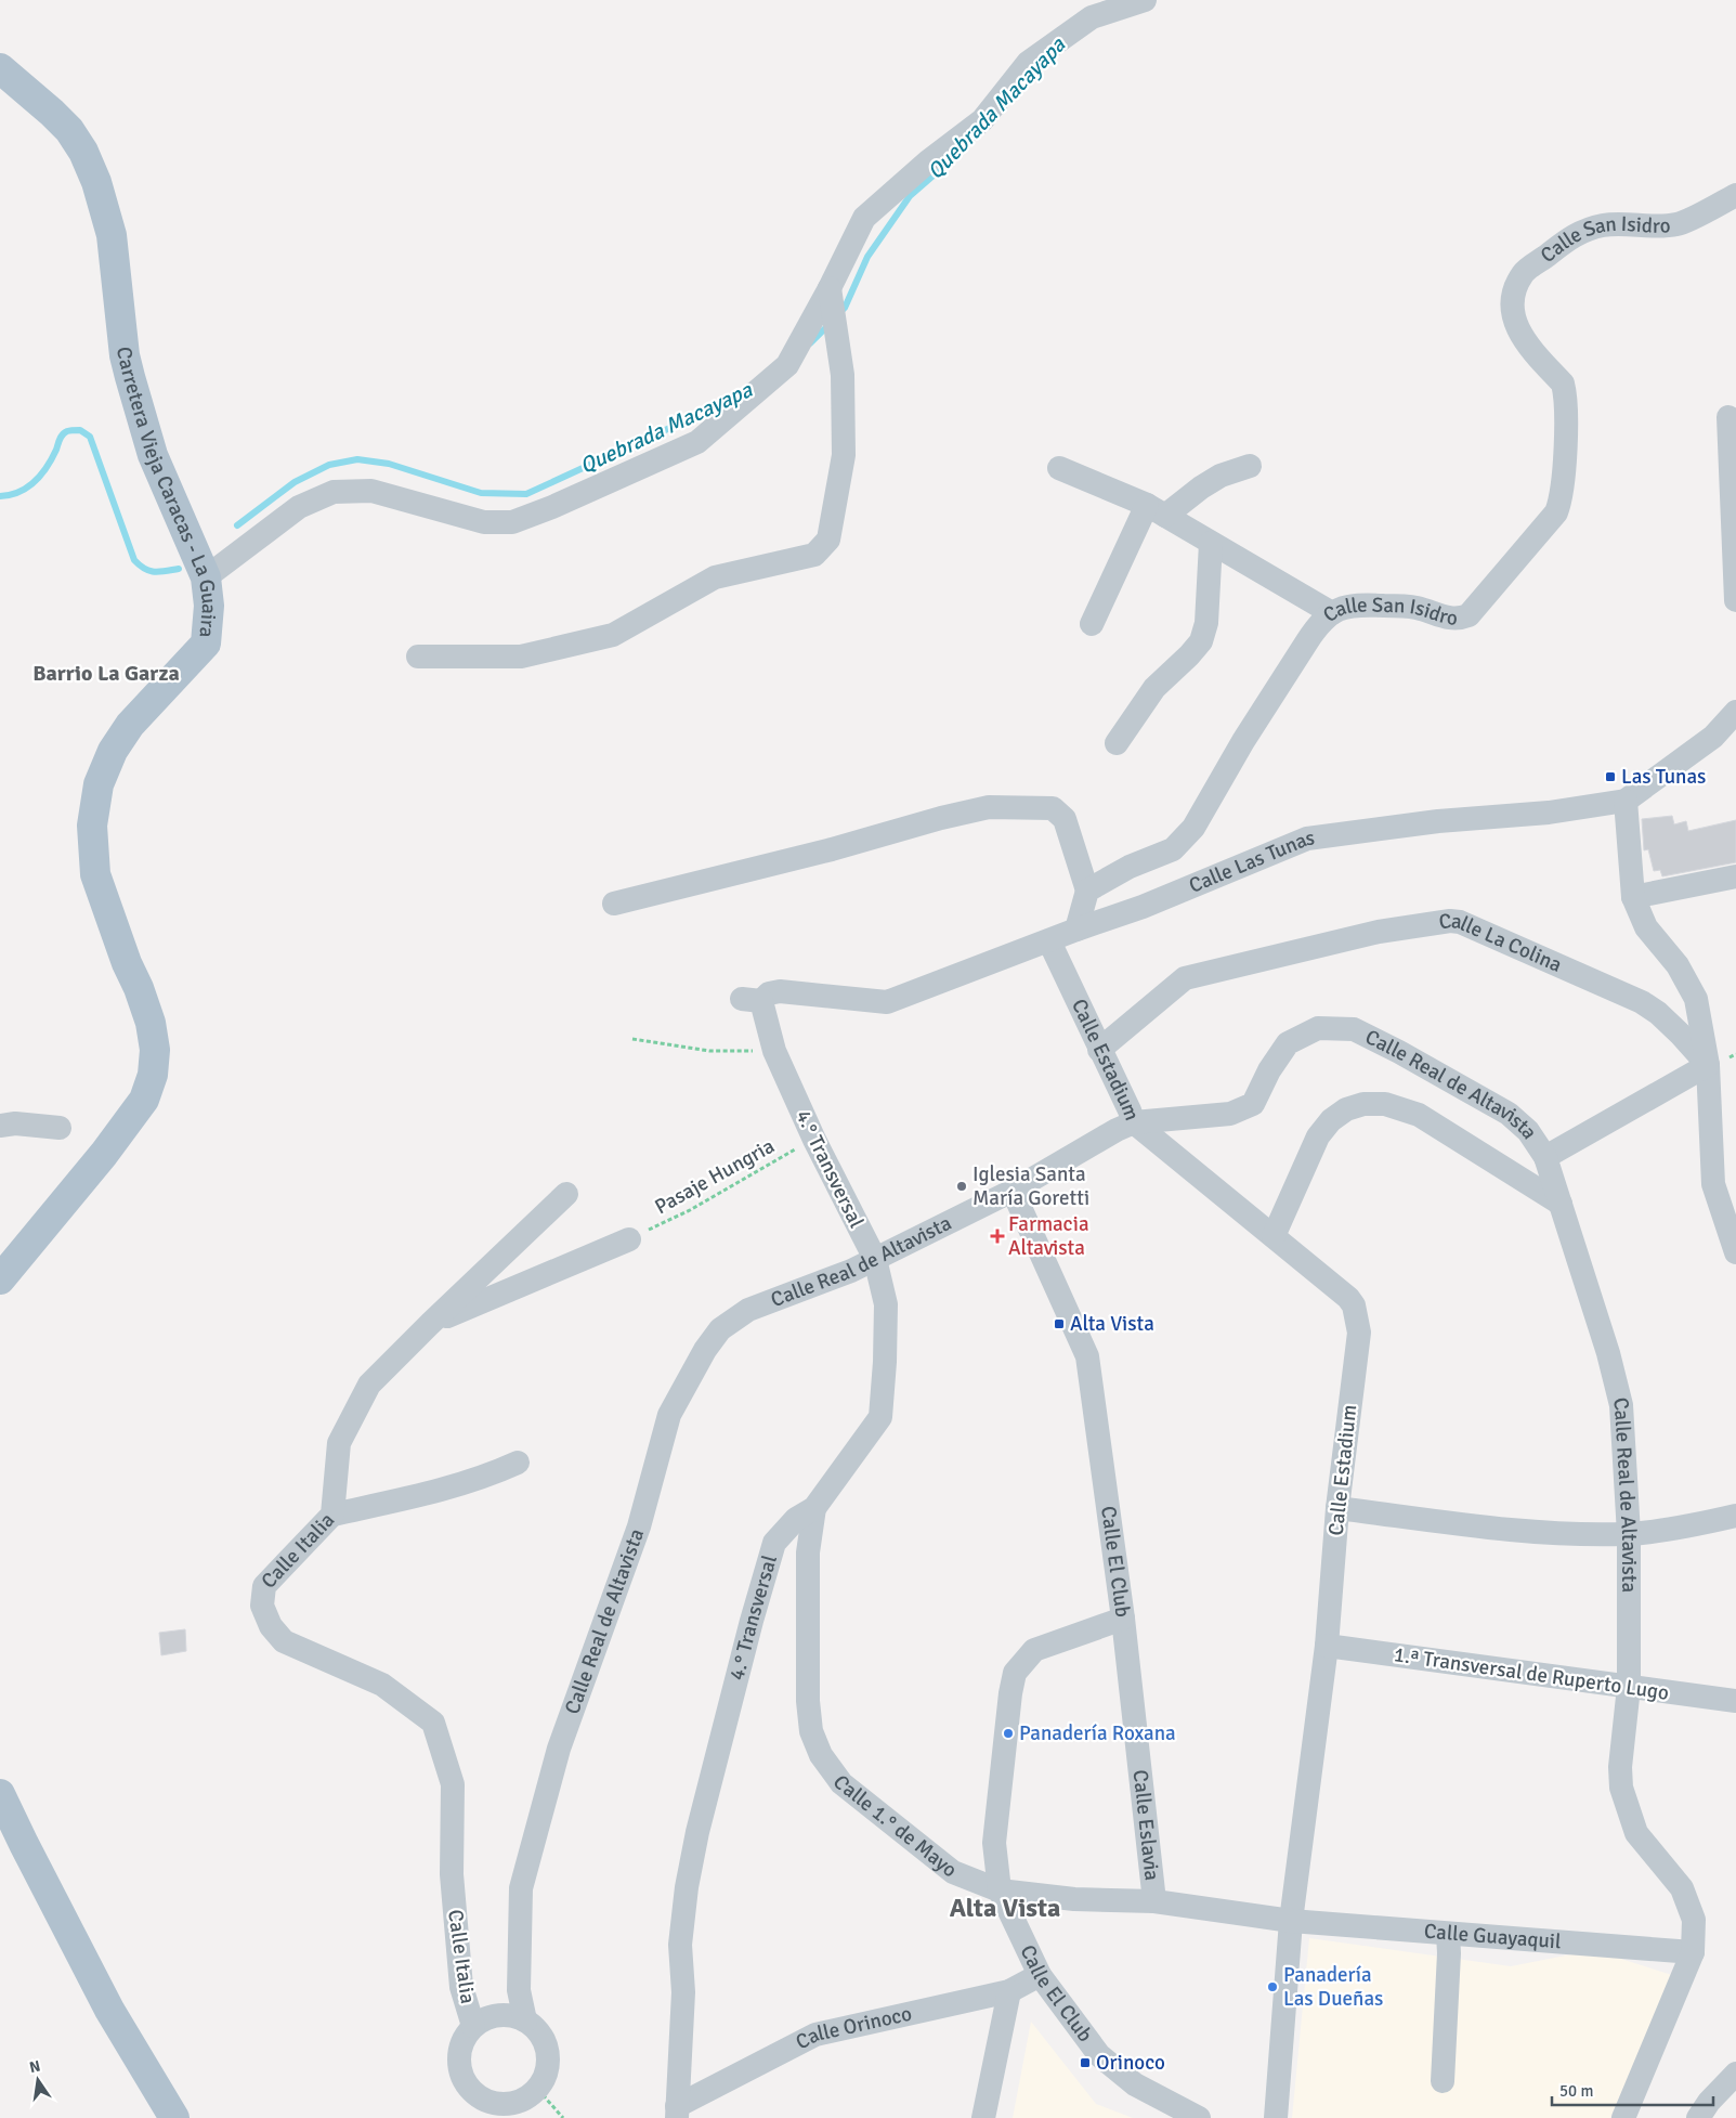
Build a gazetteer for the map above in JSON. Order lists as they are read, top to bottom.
{
  "streets": {
    "main road": ["Carretera Vieja Caracas - La Guaira"],
    "street": [
      "Calle San Isidro",
      "Calle Las Tunas",
      "Calle La Colina",
      "Calle Estadium",
      "Calle Real de Altavista",
      "4.° Transversal",
      "Calle Italia",
      "Calle El Club",
      "1.ª Transversal de Ruperto Lugo",
      "Calle 1.° de Mayo",
      "Calle Eslavia",
      "Calle Guayaquil",
      "Calle Orinoco"
    ],
    "path": ["Pasaje Hungria"]
  },
  "crossings": [
    ["Calle Las Tunas", "Calle Estadium"],
    ["Calle Las Tunas", "4.° Transversal"],
    ["Calle La Colina", "Calle Estadium"],
    ["Calle Estadium", "Calle Real de Altavista"],
    ["Calle Estadium", "1.ª Transversal de Ruperto Lugo"],
    ["Calle Estadium", "Calle 1.° de Mayo"],
    ["Calle Estadium", "Calle Guayaquil"],
    ["Calle Real de Altavista", "4.° Transversal"],
    ["Calle Real de Altavista", "Calle Italia"],
    ["Calle Real de Altavista", "Calle El Club"],
    ["Calle Real de Altavista", "1.ª Transversal de Ruperto Lugo"],
    ["Calle Real de Altavista", "Calle Guayaquil"],
    ["4.° Transversal", "Pasaje Hungria"],
    ["4.° Transversal", "Calle 1.° de Mayo"],
    ["4.° Transversal", "Calle Orinoco"],
    ["Calle El Club", "Calle 1.° de Mayo"],
    ["Calle El Club", "Calle Eslavia"],
    ["Calle El Club", "Calle Orinoco"],
    ["Calle 1.° de Mayo", "Calle Eslavia"],
    ["Calle 1.° de Mayo", "Calle Guayaquil"]
  ],
  "districts": ["Barrio La Garza", "Alta Vista"],
  "water": ["Quebrada Macayapa"],
  "places": {
    "transit": ["Las Tunas", "Alta Vista", "Orinoco"],
    "other": ["Iglesia Santa María Goretti", "Panadería Roxana", "Panadería Las Dueñas"],
    "health": ["Farmacia Altavista"]
  },
  "scale_bar": "50 m",
  "north": "top"
}
